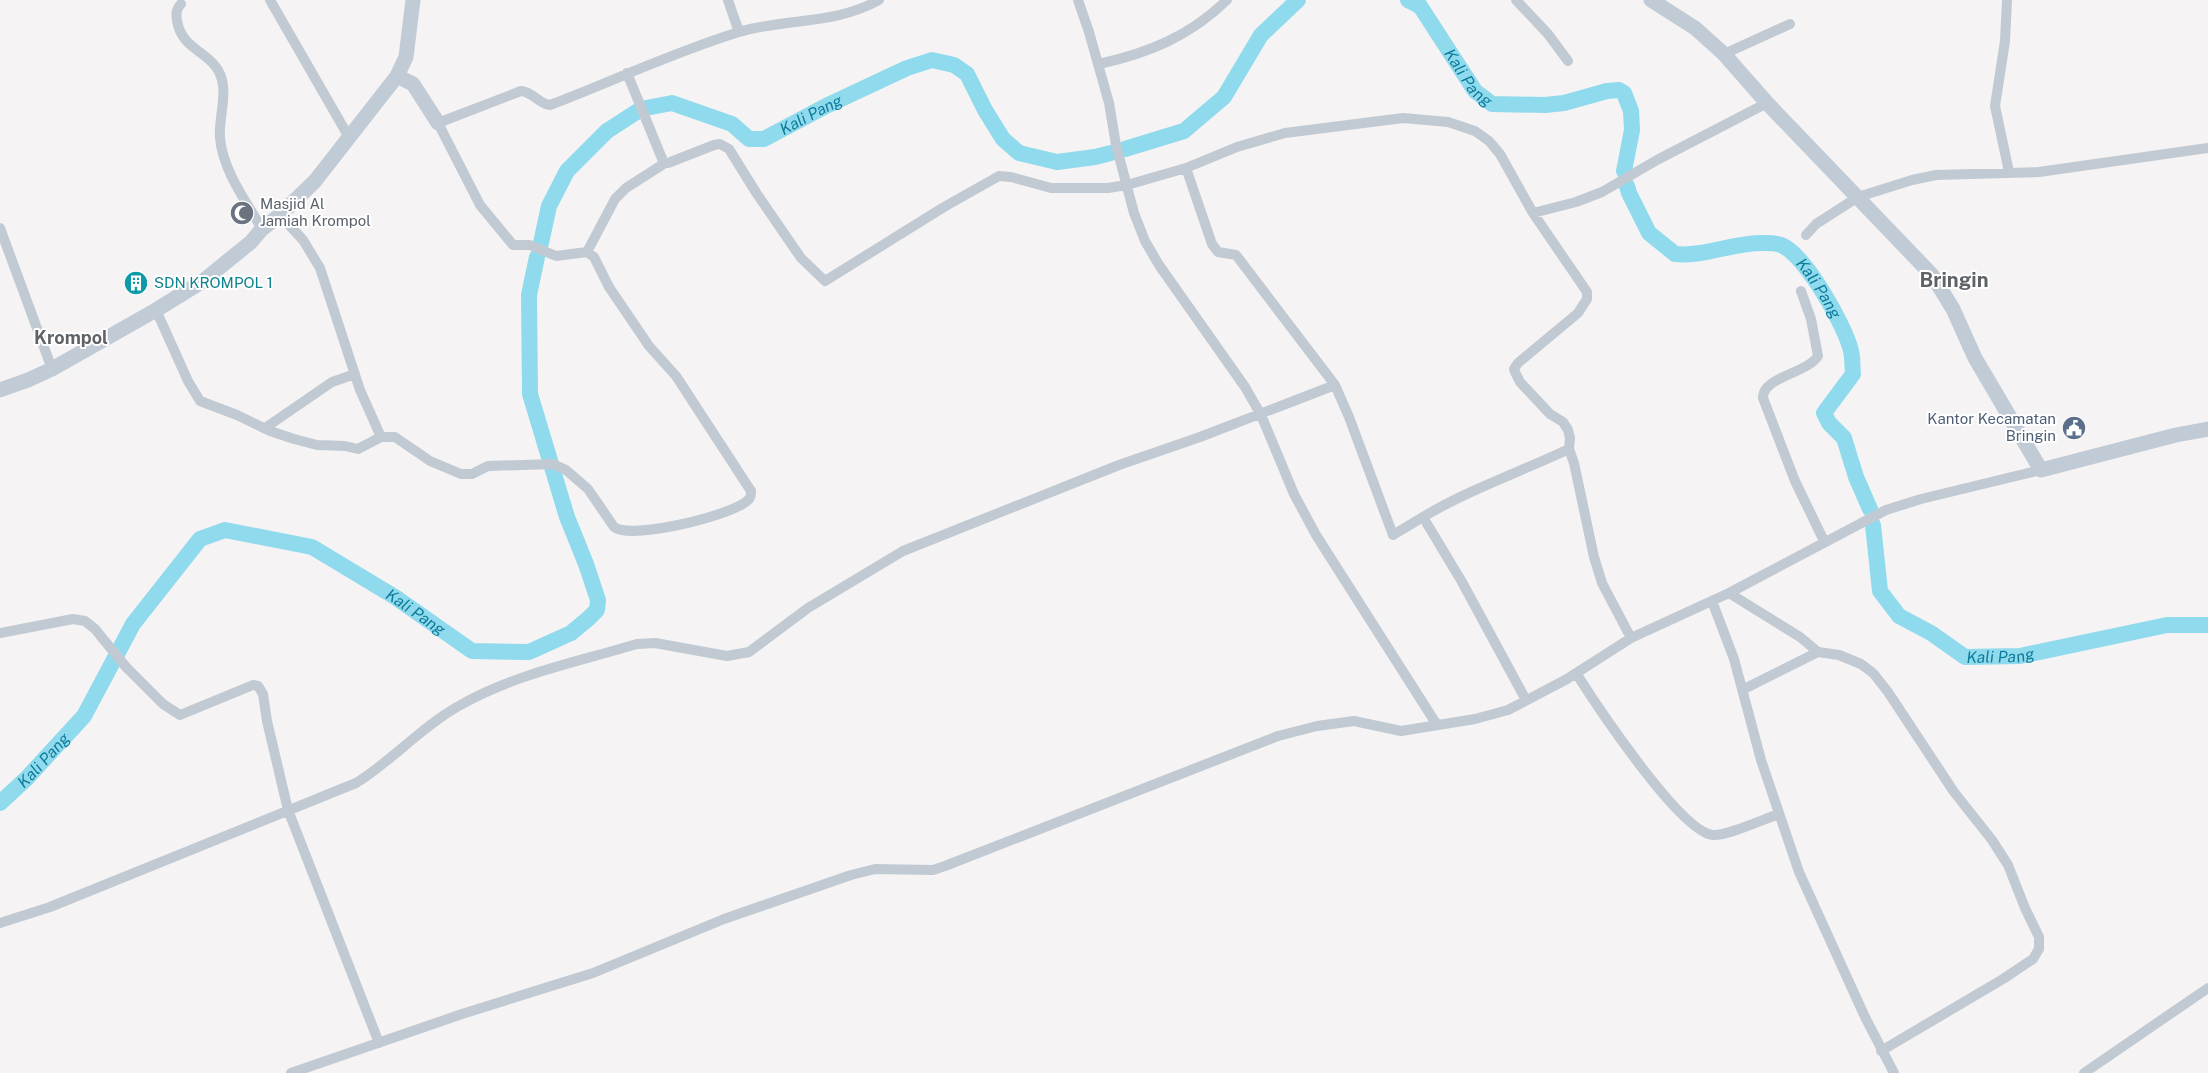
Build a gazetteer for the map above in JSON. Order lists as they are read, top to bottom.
{
  "districts": ["Bringin", "Krompol"],
  "water": ["Kali Pang"],
  "places": {
    "mosque": ["Masjid Al Jamiah Krompol"],
    "building": ["SDN KROMPOL 1"],
    "public building": ["Kantor Kecamatan Bringin"]
  }
}
